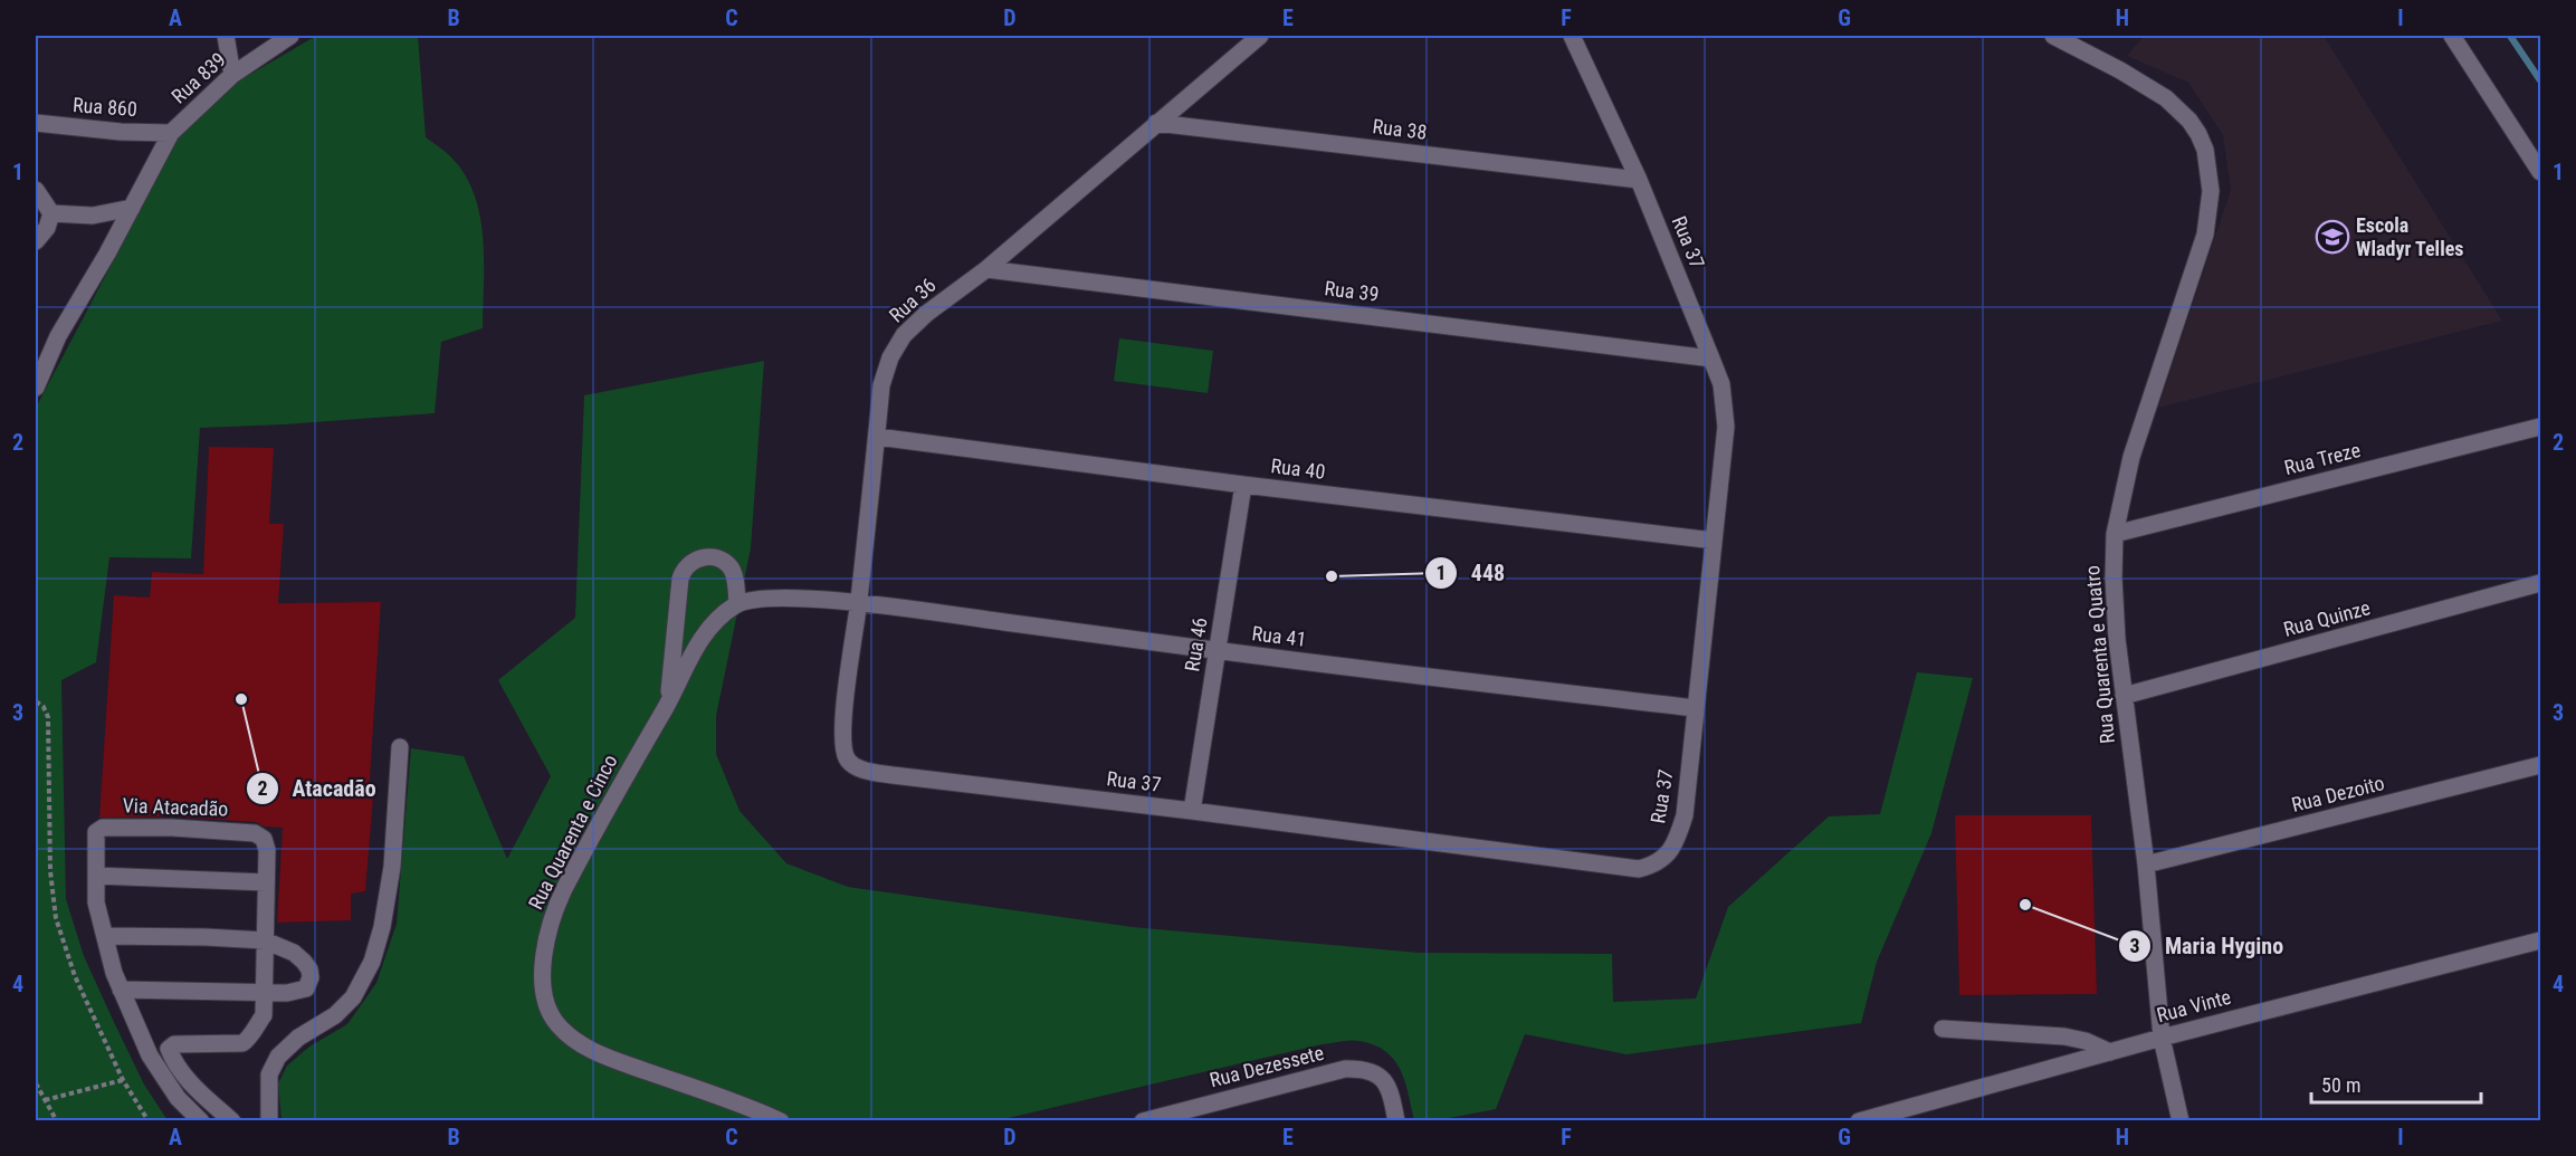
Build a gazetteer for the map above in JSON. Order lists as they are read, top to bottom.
{
  "streets": {
    "street": [
      "Rua 839",
      "Rua 860",
      "Rua 38",
      "Rua 37",
      "Rua 39",
      "Rua 36",
      "Rua Treze",
      "Rua 40",
      "Rua Quinze",
      "Rua 41",
      "Rua 46",
      "Rua Quarenta e Quatro",
      "Rua Dezoito",
      "Via Atacadão",
      "Rua Quarenta e Cinco",
      "Rua Vinte",
      "Rua Dezessete"
    ]
  },
  "crossings": [
    ["Rua 839", "Rua 860"],
    ["Rua 38", "Rua 37"],
    ["Rua 38", "Rua 36"],
    ["Rua 37", "Rua 39"],
    ["Rua 37", "Rua 36"],
    ["Rua 37", "Rua 40"],
    ["Rua 37", "Rua 41"],
    ["Rua 37", "Rua 46"],
    ["Rua 39", "Rua 36"],
    ["Rua 36", "Rua 40"],
    ["Rua 36", "Rua 41"],
    ["Rua Treze", "Rua Quarenta e Quatro"],
    ["Rua 40", "Rua 46"],
    ["Rua Quinze", "Rua Quarenta e Quatro"],
    ["Rua 41", "Rua 46"],
    ["Rua Quarenta e Quatro", "Rua Dezoito"],
    ["Rua Quarenta e Quatro", "Rua Vinte"]
  ],
  "places": {
    "school or university": ["Escola Wladyr Telles"],
    "other": ["448", "Atacadão", "Maria Hygino"]
  },
  "scale_bar": "50 m",
  "grid": {
    "columns": [
      "A",
      "B",
      "C",
      "D",
      "E",
      "F",
      "G",
      "H",
      "I"
    ],
    "rows": [
      "1",
      "2",
      "3",
      "4"
    ]
  }
}
